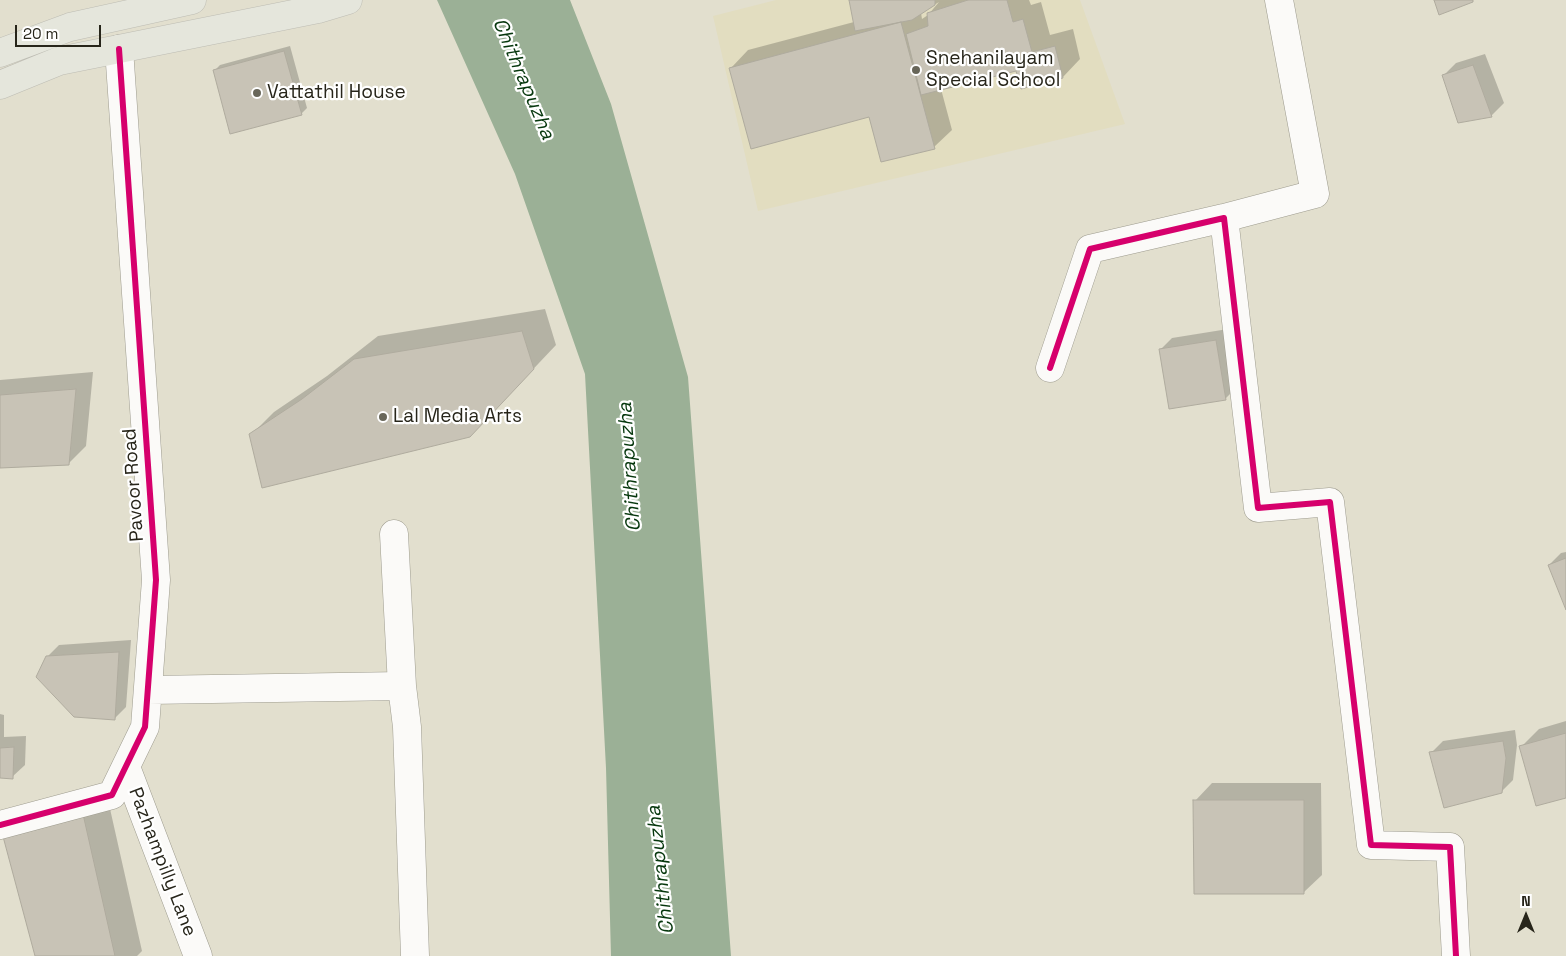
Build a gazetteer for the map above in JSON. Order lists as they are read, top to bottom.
{
  "streets": {
    "street": ["Pavoor Road", "Pazhampilly Lane"]
  },
  "crossings": [
    ["Pavoor Road", "Pazhampilly Lane"]
  ],
  "water": ["Chithrapuzha"],
  "places": ["Snehanilayam Special School", "Vattathil House", "Lal Media Arts"],
  "scale_bar": "20 m",
  "north": "top"
}
